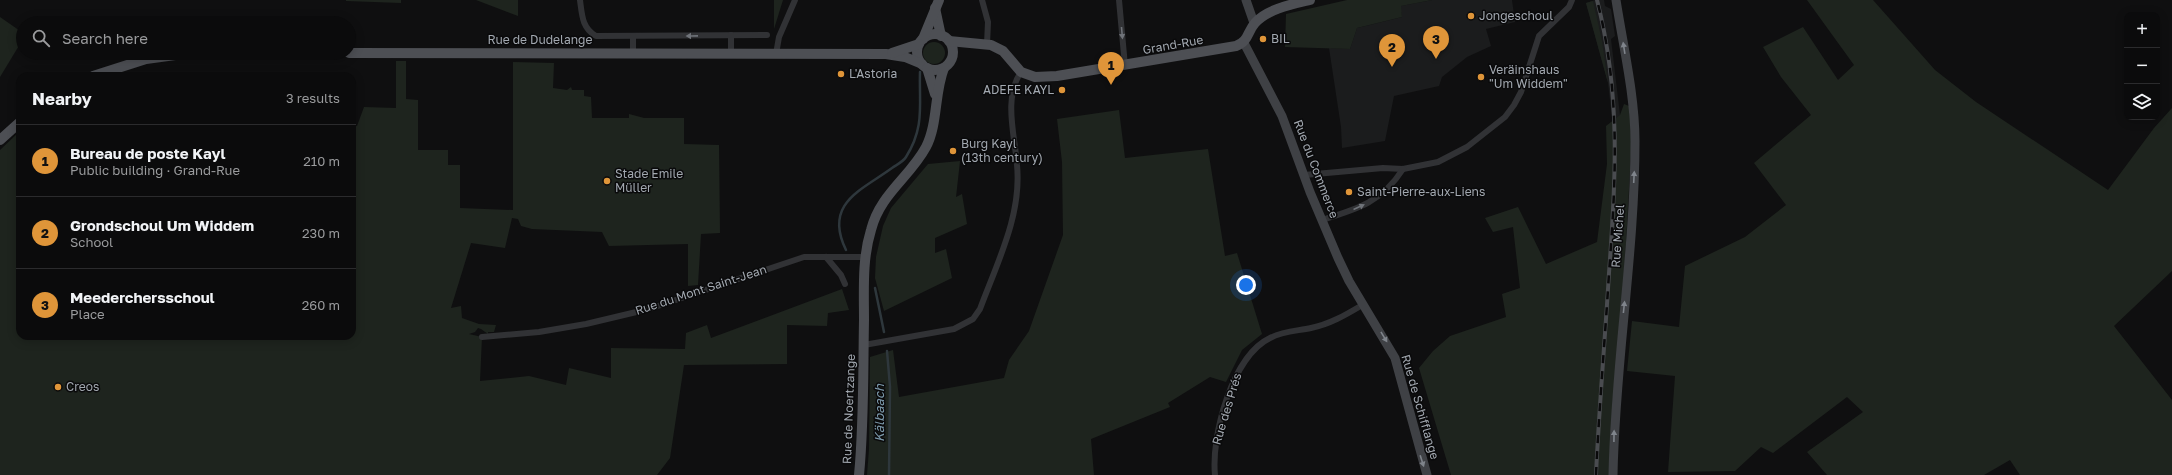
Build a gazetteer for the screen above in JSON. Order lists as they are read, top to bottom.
{
  "streets": {
    "main road": [
      "Rue de Dudelange",
      "Grand-Rue",
      "Rue du Commerce",
      "Rue Michel",
      "Rue de Schifflange",
      "Rue de Noertzange"
    ],
    "street": ["Rue du Mont Saint-Jean", "Rue des Prés"]
  },
  "crossings": [
    ["Rue de Dudelange", "Rue de Noertzange"],
    ["Grand-Rue", "Rue du Commerce"],
    ["Grand-Rue", "Rue de Noertzange"],
    ["Rue du Commerce", "Rue de Schifflange"],
    ["Rue du Commerce", "Rue des Prés"],
    ["Rue du Mont Saint-Jean", "Rue de Noertzange"],
    ["Rue de Schifflange", "Rue des Prés"]
  ],
  "one_way": ["Rue Michel", "Rue de Schifflange"],
  "water": ["Kälbaach"],
  "places": [
    "Jongeschoul",
    "BIL",
    "L'Astoria",
    "Veräinshaus \"Um Widdem\"",
    "ADEFE KAYL",
    "Burg Kayl (13th century)",
    "Stade Emile Müller",
    "Saint-Pierre-aux-Liens",
    "Creos"
  ],
  "page": {
    "map_buttons": ["+", "−"],
    "search": "Search here",
    "pins": ["3", "2", "1"],
    "heading": ["Nearby", "3 results"],
    "list": [
      {
        "mark": "1",
        "name": "Bureau de poste Kayl",
        "note": "Public building · Grand-Rue",
        "value": "210 m"
      },
      {
        "mark": "2",
        "name": "Grondschoul Um Widdem",
        "note": "School",
        "value": "230 m"
      },
      {
        "mark": "3",
        "name": "Meederchersschoul",
        "note": "Place",
        "value": "260 m"
      }
    ]
  }
}
